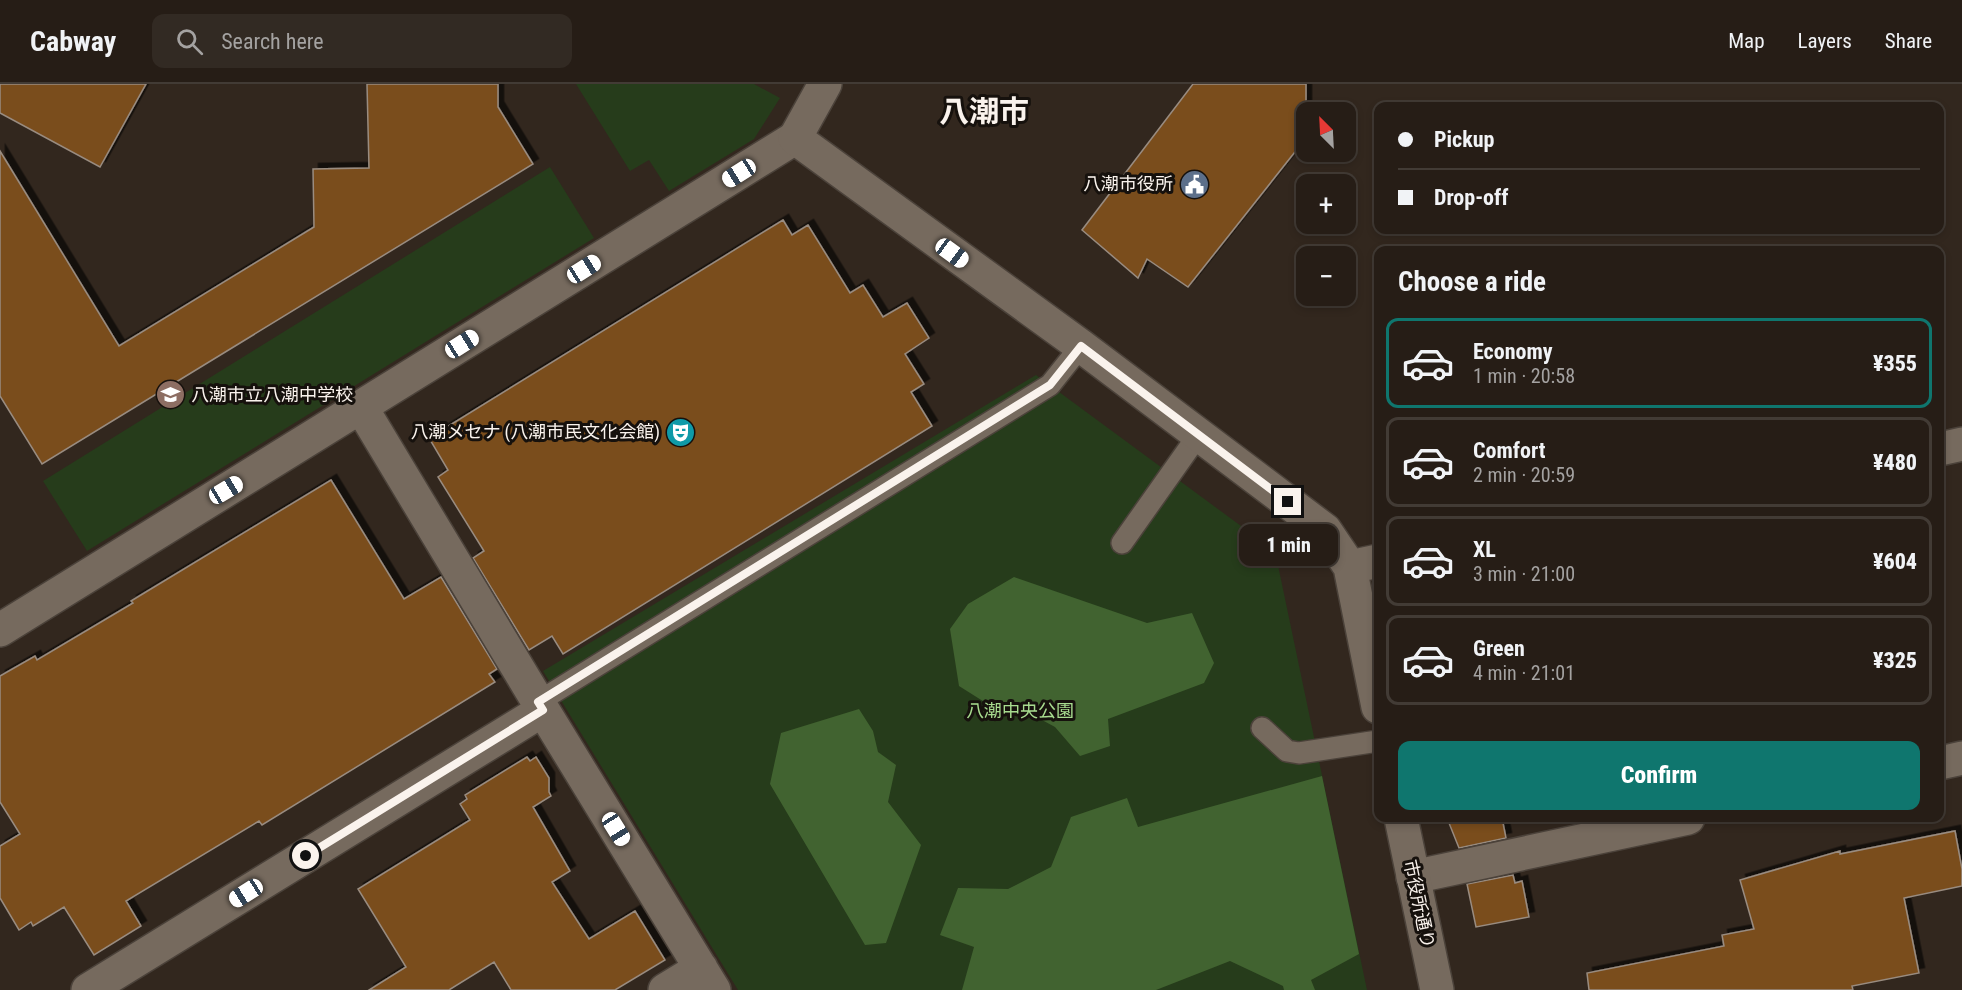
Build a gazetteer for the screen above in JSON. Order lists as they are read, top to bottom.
{
  "streets": {
    "street": ["市役所通り"]
  },
  "districts": ["八潮市"],
  "parks": ["八潮中央公園"],
  "places": {
    "public building": ["八潮市役所"],
    "school or university": ["八潮市立八潮中学校"],
    "theatre": ["八潮メセナ (八潮市民文化会館)"]
  },
  "north": "top left",
  "page": {
    "header": "Cabway",
    "search": "Search here",
    "nav": ["Map", "Layers", "Share"],
    "map_buttons": ["+", "−"],
    "banner": ["Pickup", "Drop-off"],
    "heading": "Choose a ride",
    "list": [
      {
        "name": "Economy",
        "note": "1 min · 20:58",
        "value": "¥355"
      },
      {
        "name": "Comfort",
        "note": "2 min · 20:59",
        "value": "¥480"
      },
      {
        "name": "XL",
        "note": "3 min · 21:00",
        "value": "¥604"
      },
      {
        "name": "Green",
        "note": "4 min · 21:01",
        "value": "¥325"
      }
    ],
    "bubble": "1 min",
    "buttons": "Confirm"
  }
}
